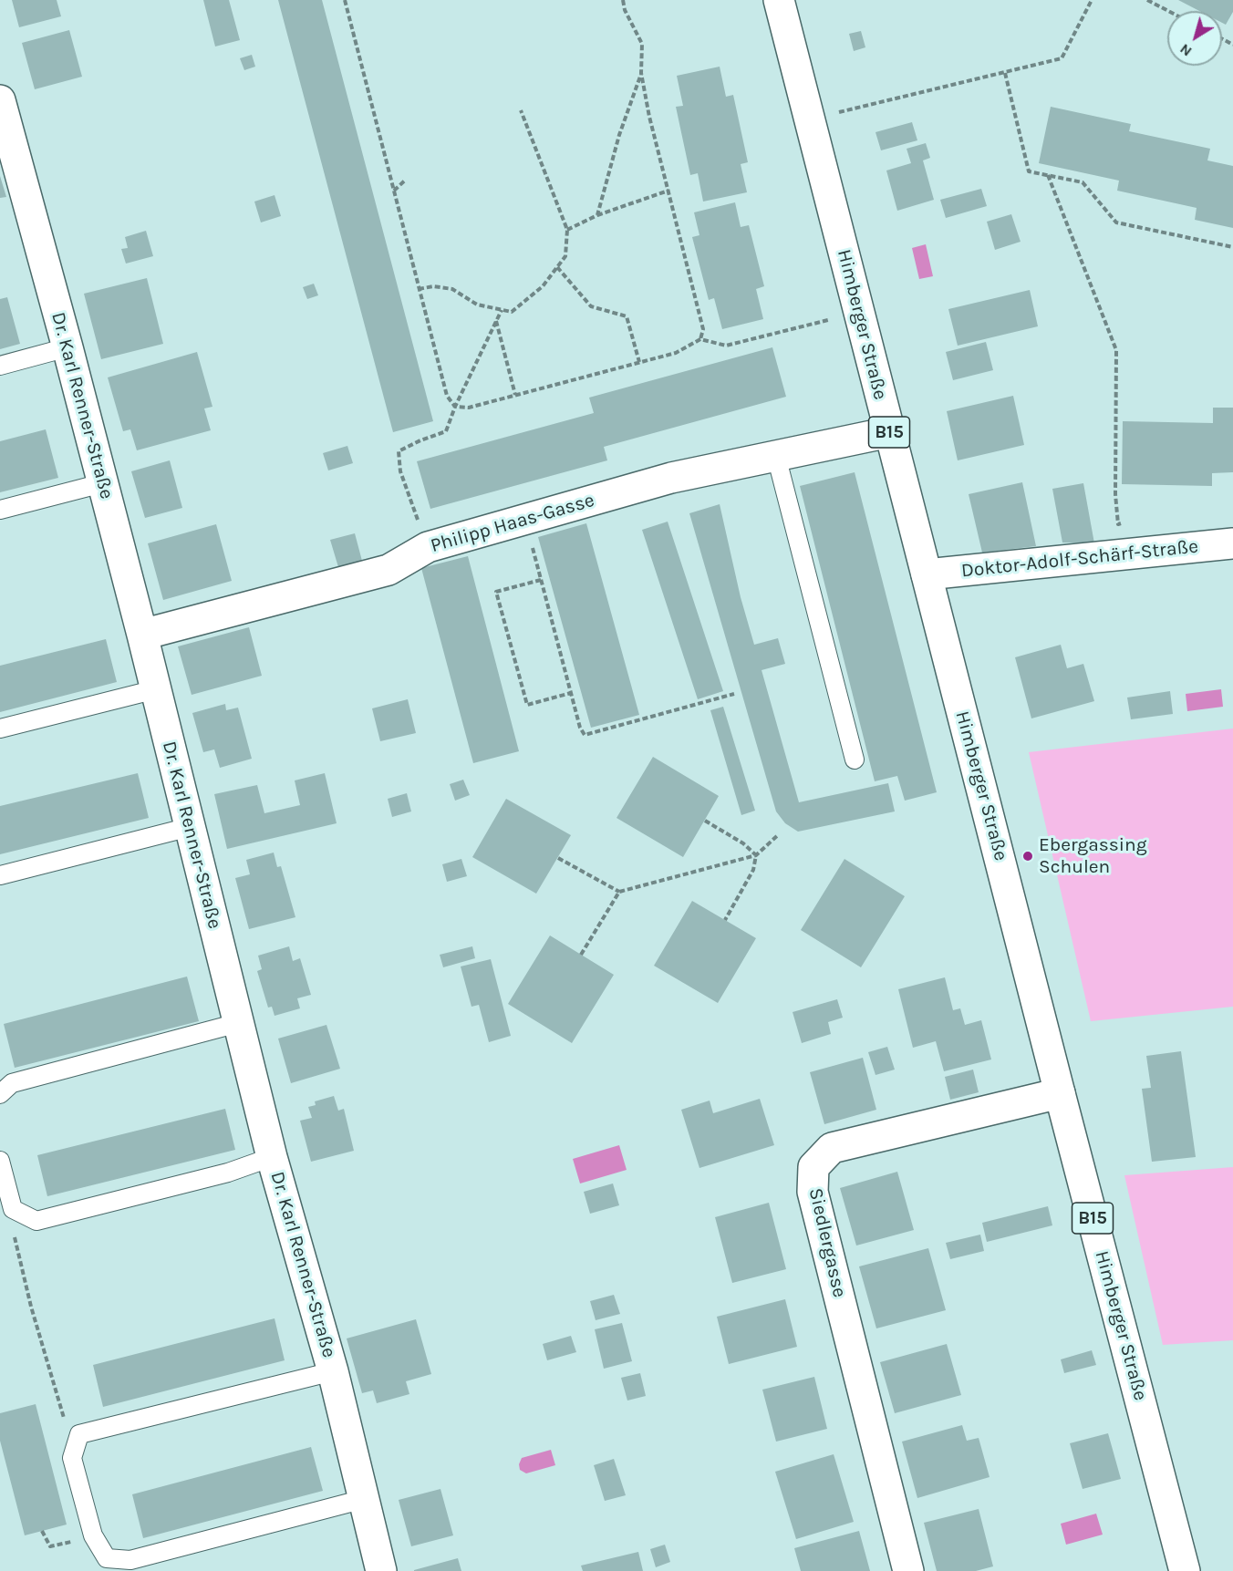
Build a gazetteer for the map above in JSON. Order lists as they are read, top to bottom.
{
  "streets": {
    "street": [
      "Himberger Straße",
      "Dr. Karl Renner-Straße",
      "B15",
      "Philipp Haas-Gasse",
      "Doktor-Adolf-Schärf-Straße",
      "Siedlergasse"
    ]
  },
  "crossings": [
    ["Himberger Straße", "Philipp Haas-Gasse"],
    ["Himberger Straße", "Doktor-Adolf-Schärf-Straße"],
    ["Himberger Straße", "Siedlergasse"],
    ["Dr. Karl Renner-Straße", "Philipp Haas-Gasse"]
  ],
  "places": ["Ebergassing Schulen"],
  "north": "bottom left"
}
